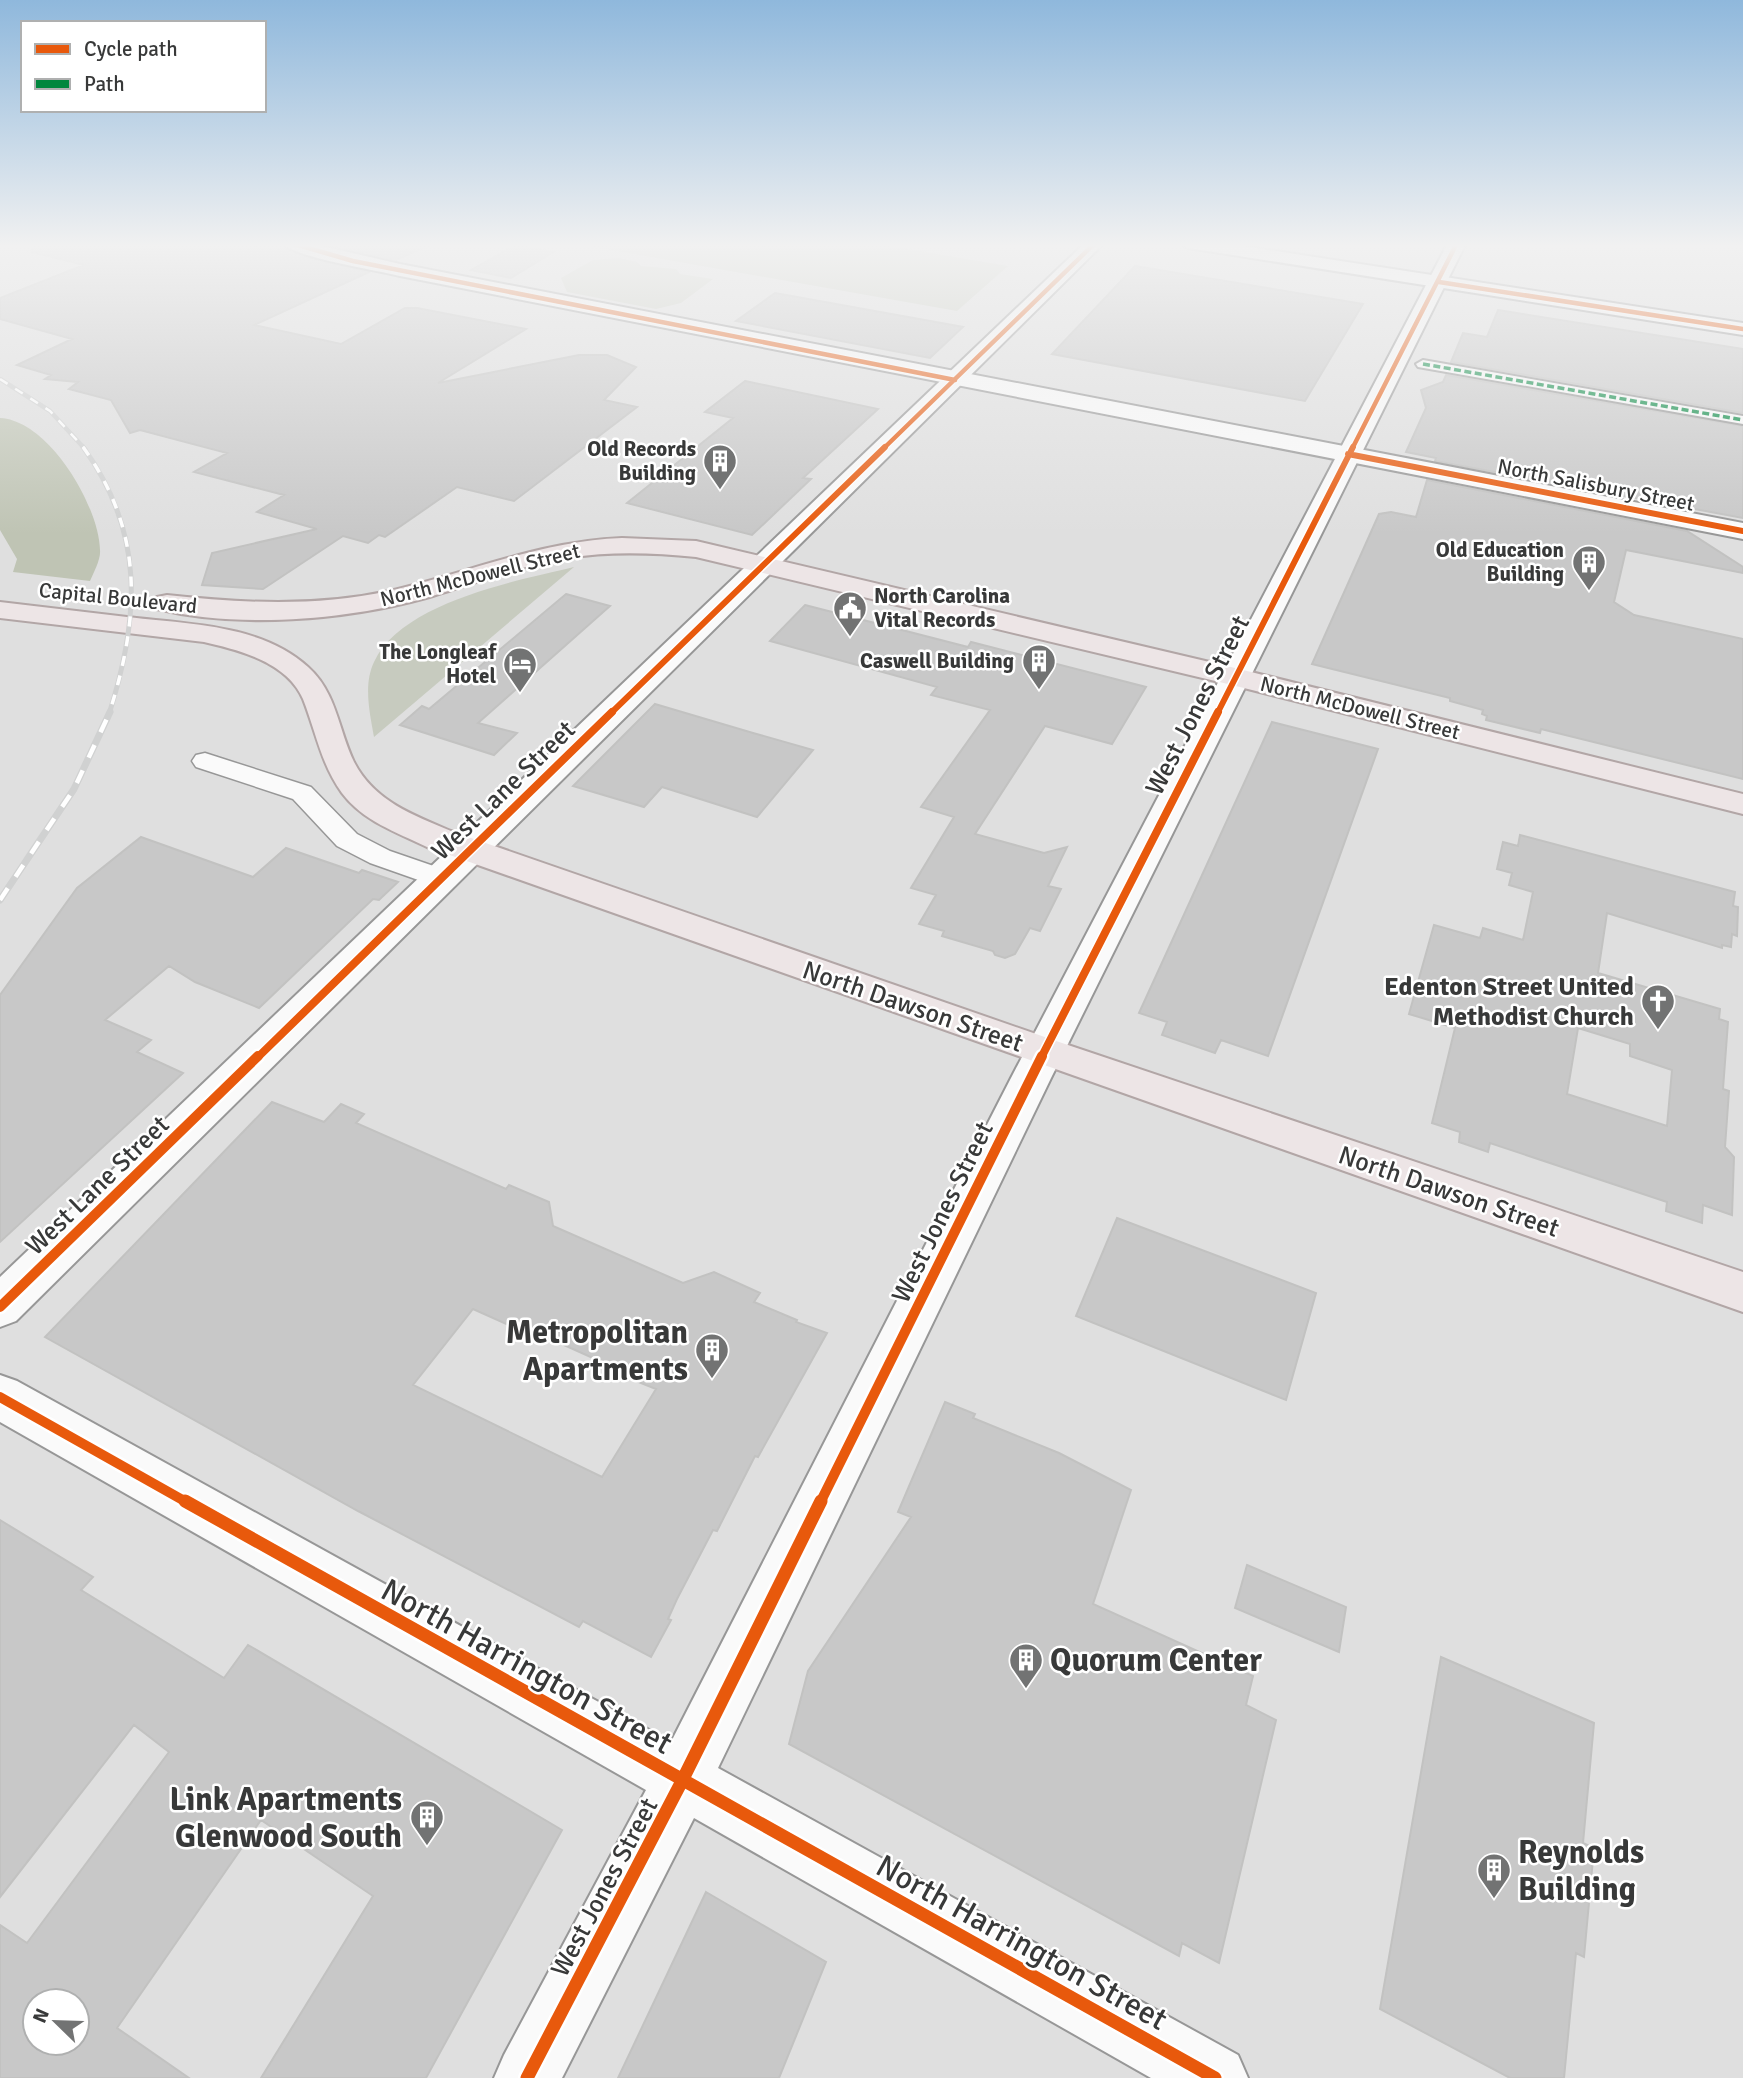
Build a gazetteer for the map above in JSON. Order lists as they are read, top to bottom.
{
  "streets": {
    "main road": ["North McDowell Street", "Capital Boulevard", "North Dawson Street"],
    "street": [
      "North Salisbury Street",
      "West Jones Street",
      "West Lane Street",
      "North Harrington Street"
    ]
  },
  "crossings": [
    ["North Salisbury Street", "West Jones Street"],
    ["North Salisbury Street", "West Lane Street"],
    ["North McDowell Street", "Capital Boulevard"],
    ["North McDowell Street", "West Jones Street"],
    ["North McDowell Street", "West Lane Street"],
    ["Capital Boulevard", "North Dawson Street"],
    ["West Jones Street", "North Dawson Street"],
    ["West Jones Street", "North Harrington Street"],
    ["West Lane Street", "North Dawson Street"]
  ],
  "places": {
    "building": [
      "Old Records Building",
      "Old Education Building",
      "Caswell Building",
      "Metropolitan Apartments",
      "Quorum Center",
      "Link Apartments Glenwood South",
      "Reynolds Building"
    ],
    "public building": ["North Carolina Vital Records"],
    "hotel": ["The Longleaf Hotel"],
    "church": ["Edenton Street United Methodist Church"]
  },
  "legend": ["Cycle path", "Path"],
  "north": "top left"
}
